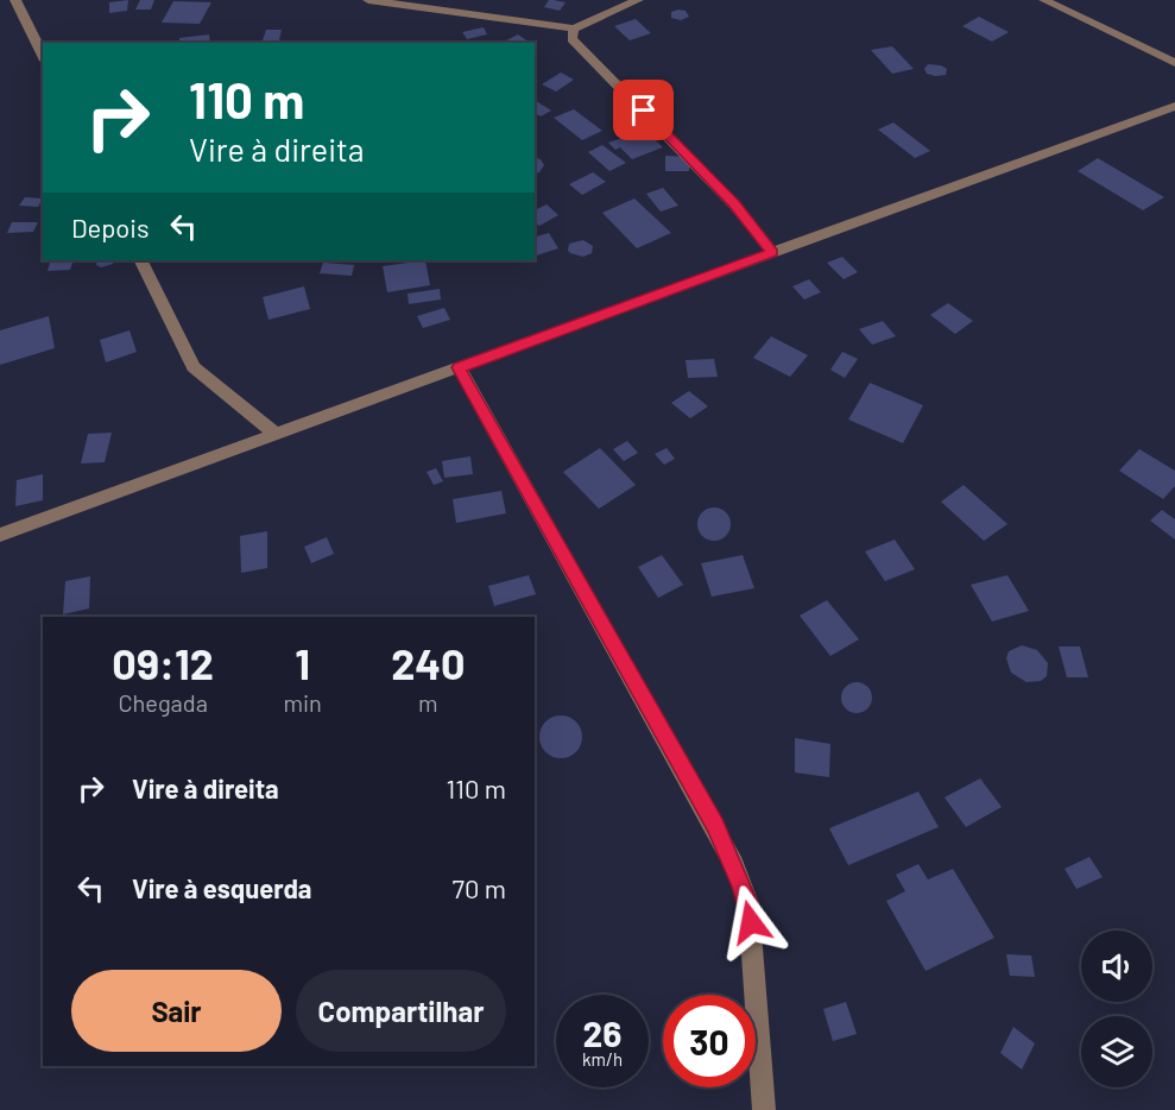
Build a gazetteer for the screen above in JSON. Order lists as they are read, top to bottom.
{
  "page": {
    "turn": ["110 m", "Vire à direita"],
    "then": "Depois",
    "eta": [
      "09:12",
      "Chegada",
      "1",
      "min",
      "240",
      "m"
    ],
    "list": [
      {
        "name": "Vire à direita",
        "value": "110 m"
      },
      {
        "name": "Vire à esquerda",
        "value": "70 m"
      }
    ],
    "buttons": ["Sair", "Compartilhar"],
    "speed": "26 km/h",
    "limit": "30"
  }
}
